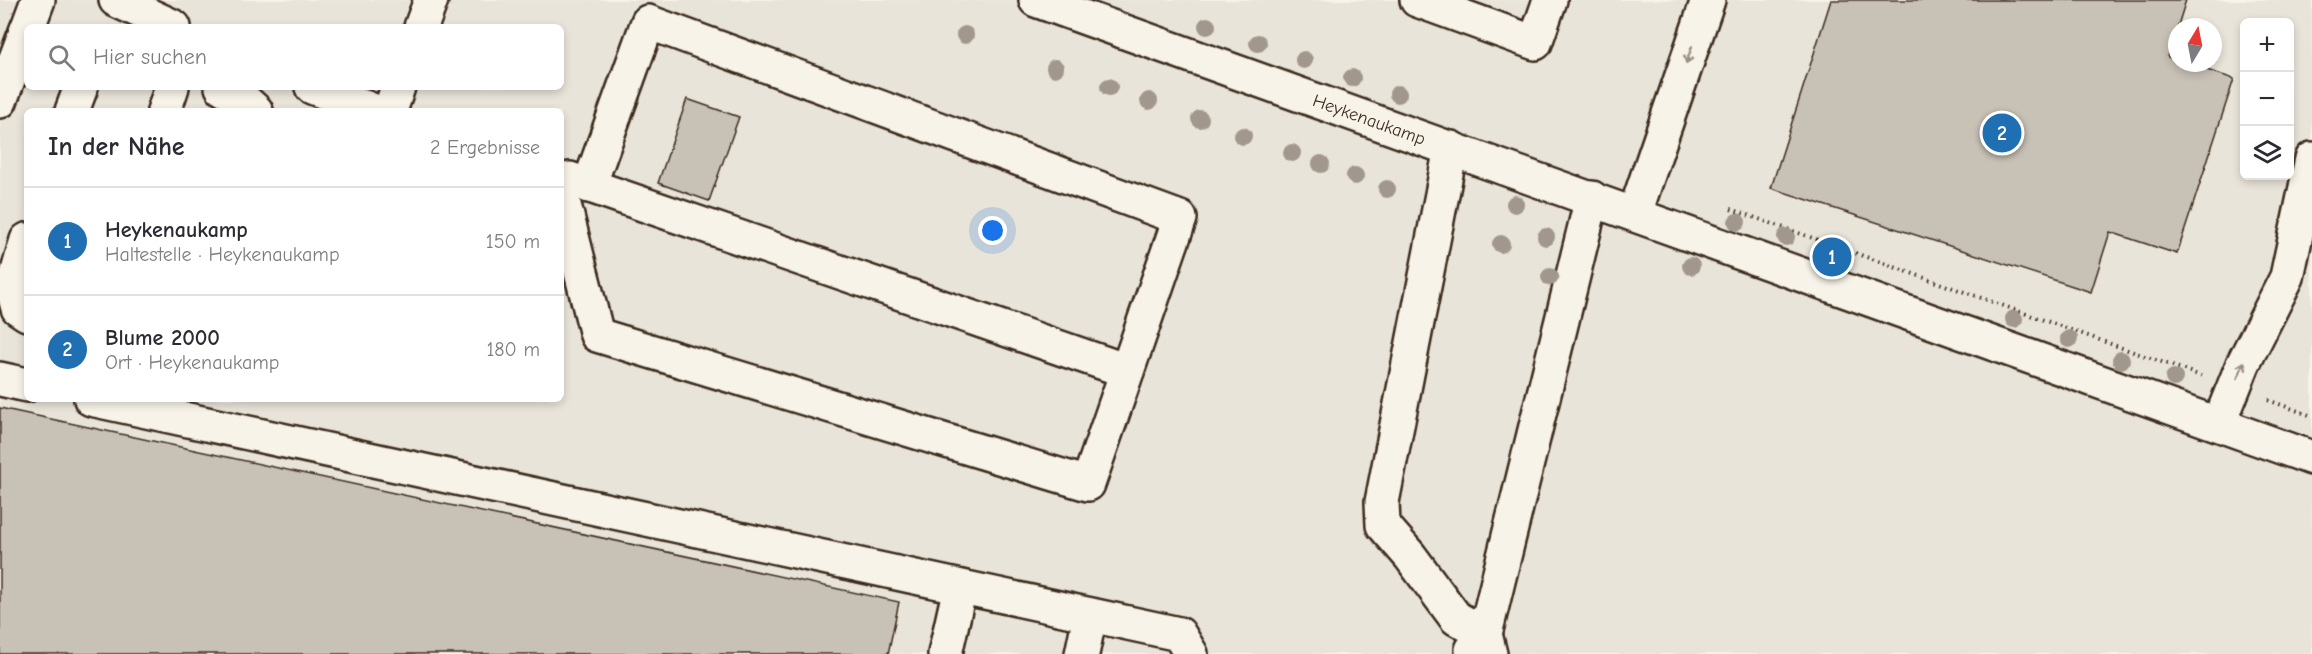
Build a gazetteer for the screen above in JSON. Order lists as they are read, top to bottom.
{
  "streets": {
    "street": ["Heykenaukamp"]
  },
  "north": "top",
  "page": {
    "map_buttons": ["+", "−"],
    "search": "Hier suchen",
    "heading": ["In der Nähe", "2 Ergebnisse"],
    "pins": ["2", "1"],
    "list": [
      {
        "mark": "1",
        "name": "Heykenaukamp",
        "note": "Haltestelle · Heykenaukamp",
        "value": "150 m"
      },
      {
        "mark": "2",
        "name": "Blume 2000",
        "note": "Ort · Heykenaukamp",
        "value": "180 m"
      }
    ]
  }
}
